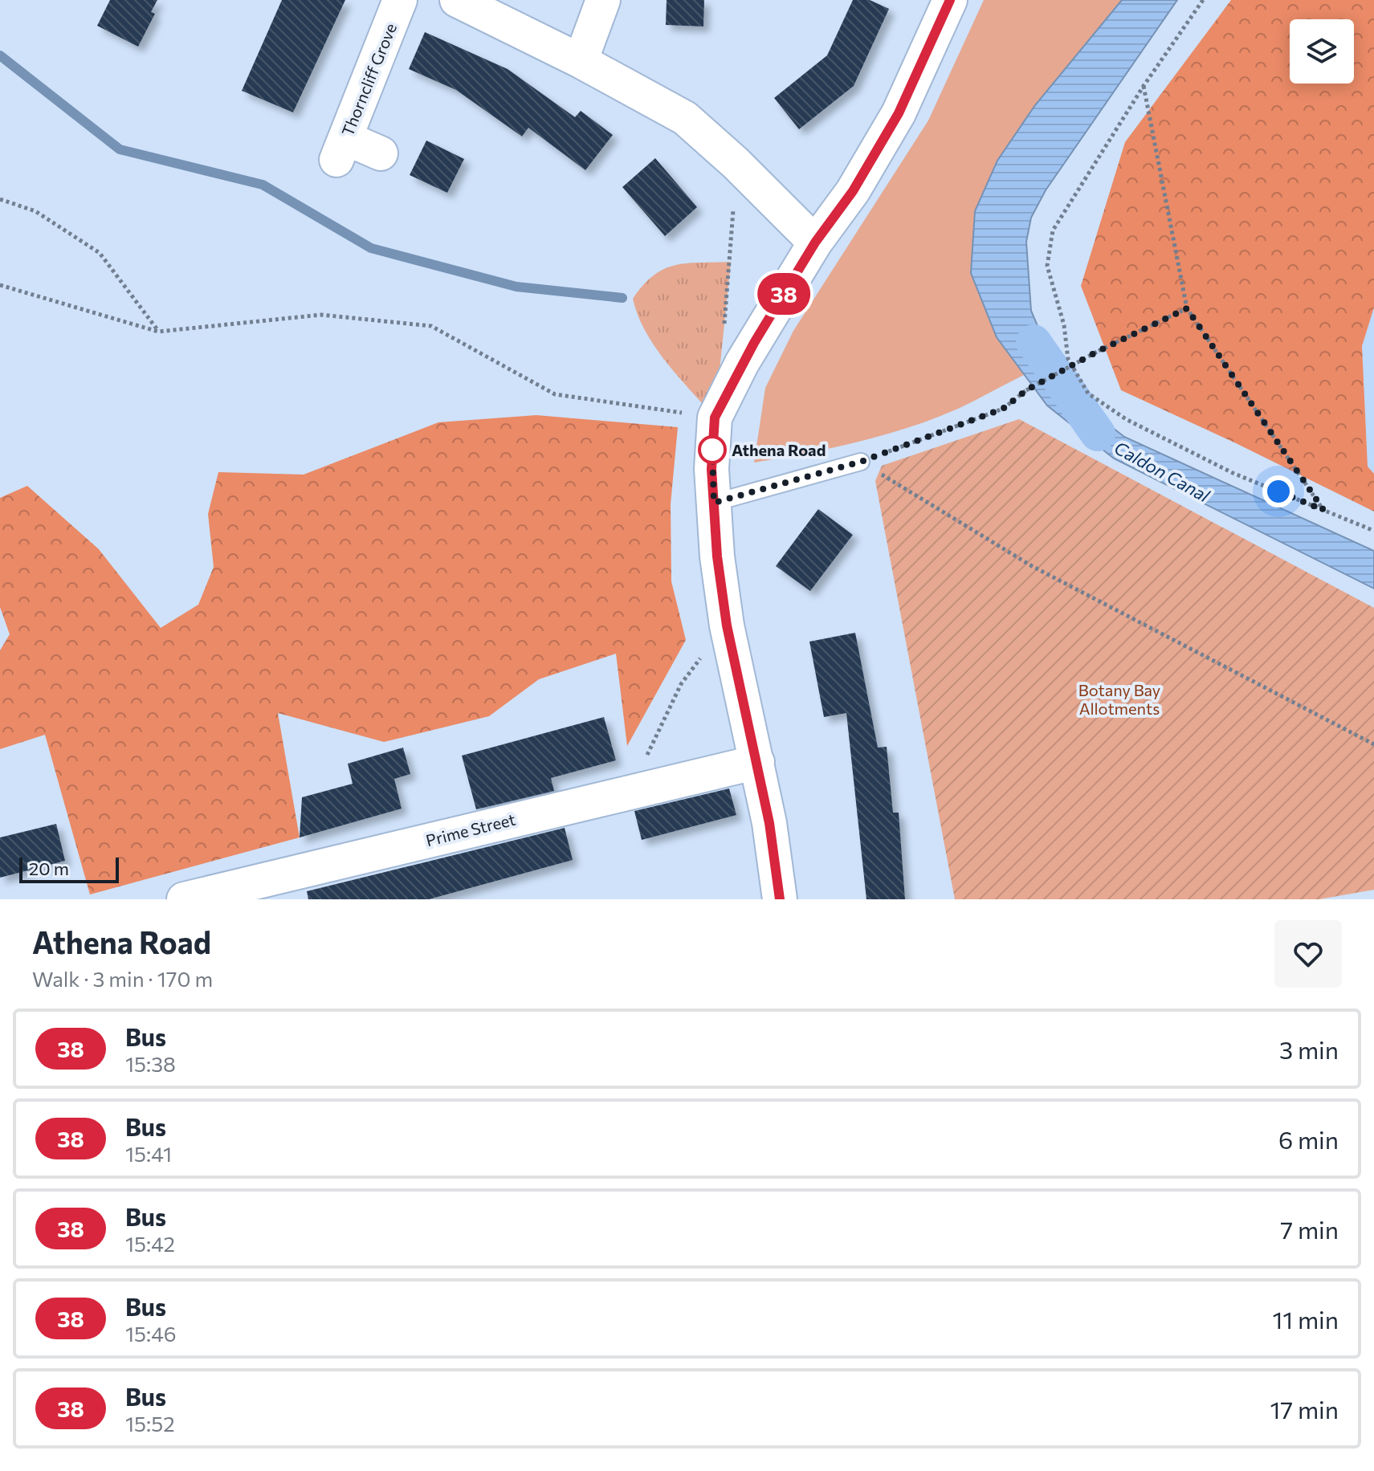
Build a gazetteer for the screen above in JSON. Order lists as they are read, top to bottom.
{
  "streets": {
    "street": ["Thorncliff Grove", "Prime Street"]
  },
  "water": ["Caldon Canal"],
  "parks": ["Botany Bay Allotments"],
  "places": ["Athena Road"],
  "lines": ["bus line 38"],
  "scale_bar": "20 m",
  "page": {
    "on_map": "38",
    "scale": "20 m",
    "heading": ["Athena Road", "Walk · 3 min · 170 m"],
    "list": [
      {
        "mark": "38",
        "name": "Bus",
        "note": "15:38",
        "value": "3 min"
      },
      {
        "mark": "38",
        "name": "Bus",
        "note": "15:41",
        "value": "6 min"
      },
      {
        "mark": "38",
        "name": "Bus",
        "note": "15:42",
        "value": "7 min"
      },
      {
        "mark": "38",
        "name": "Bus",
        "note": "15:46",
        "value": "11 min"
      },
      {
        "mark": "38",
        "name": "Bus",
        "note": "15:52",
        "value": "17 min"
      }
    ]
  }
}
